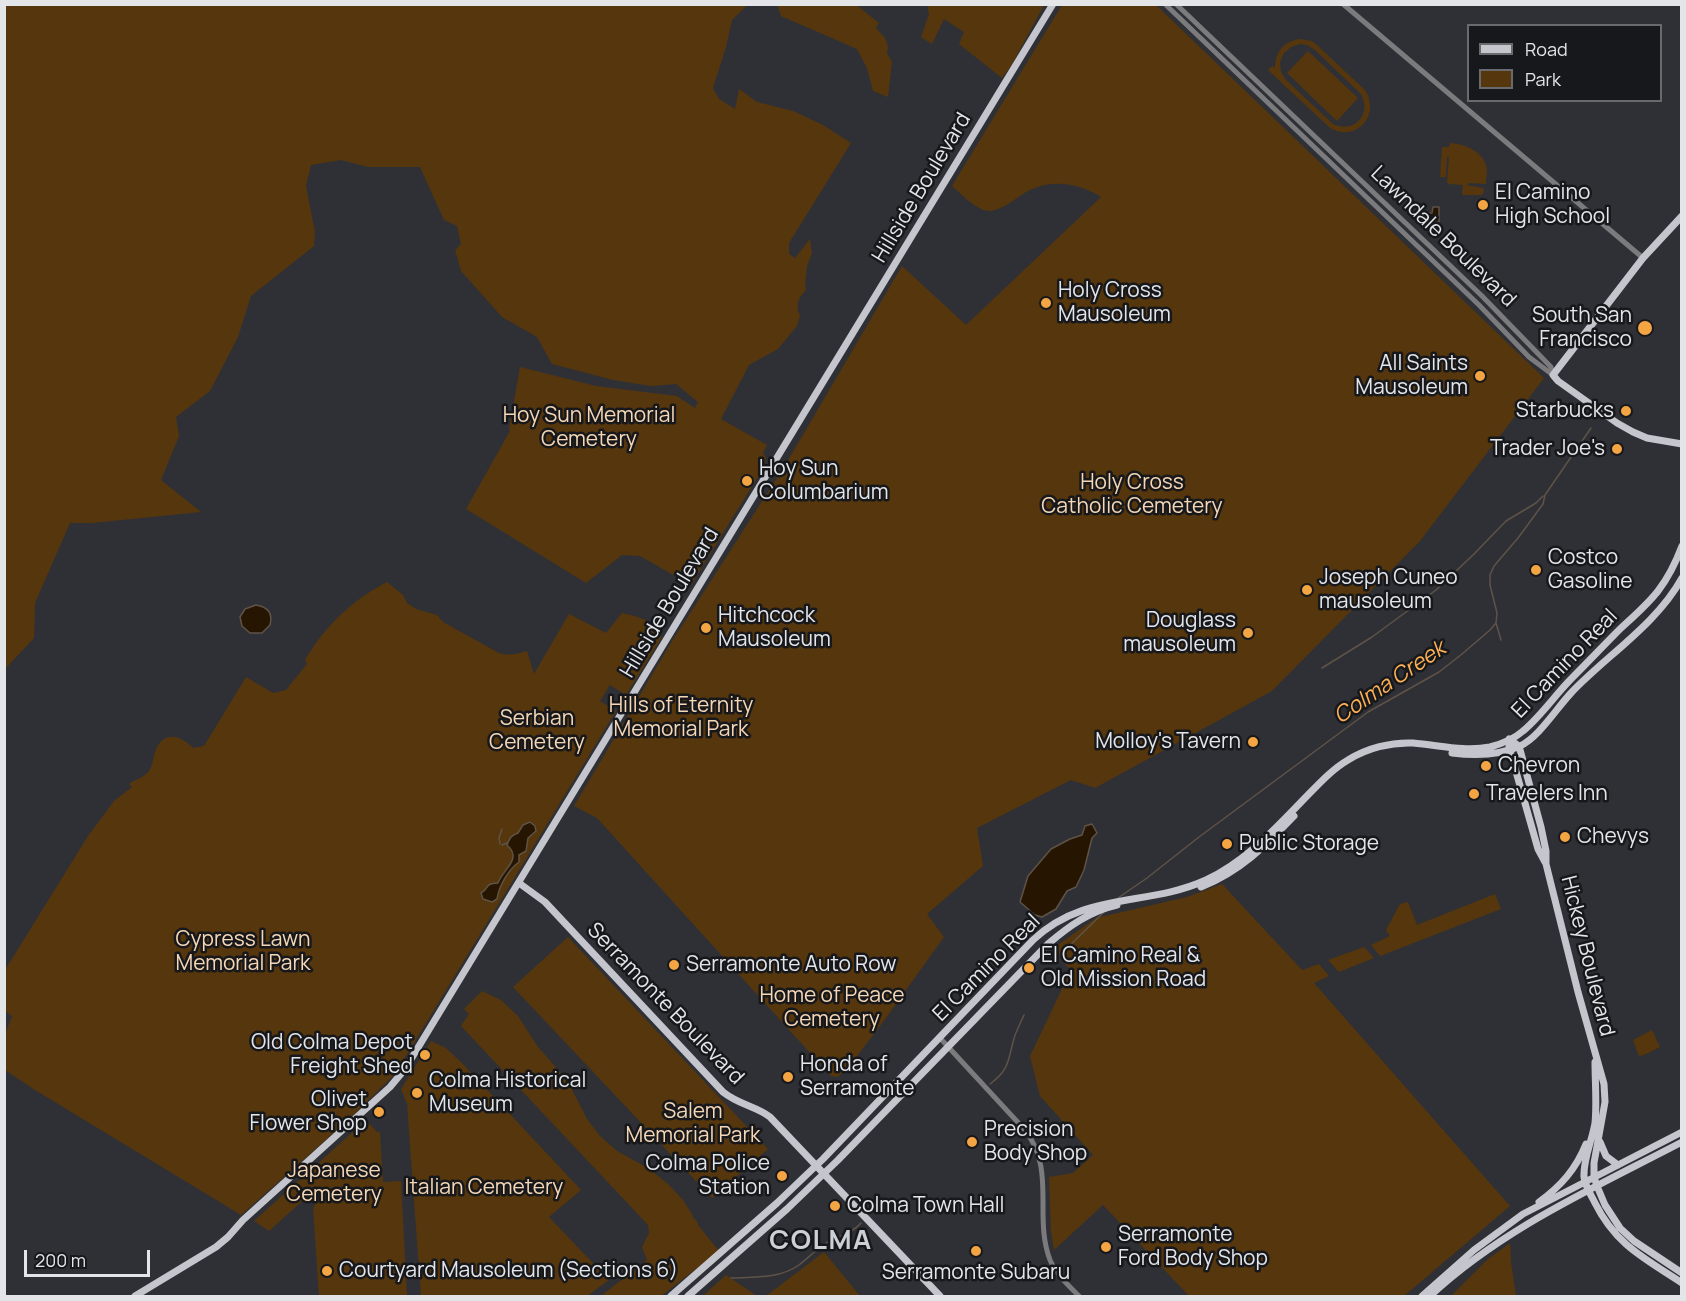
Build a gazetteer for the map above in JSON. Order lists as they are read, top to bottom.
{
  "streets": {
    "main road": [
      "Hillside Boulevard",
      "El Camino Real",
      "Hickey Boulevard",
      "Serramonte Boulevard"
    ],
    "street": ["Lawndale Boulevard"]
  },
  "crossings": [
    ["Hillside Boulevard", "Serramonte Boulevard"],
    ["El Camino Real", "Hickey Boulevard"],
    ["El Camino Real", "Serramonte Boulevard"]
  ],
  "districts": ["COLMA"],
  "water": ["Colma Creek"],
  "parks": [
    "Hoy Sun Memorial Cemetery",
    "Holy Cross Catholic Cemetery",
    "Hills of Eternity Memorial Park",
    "Serbian Cemetery",
    "Cypress Lawn Memorial Park",
    "Home of Peace Cemetery",
    "Salem Memorial Park",
    "Japanese Cemetery",
    "Italian Cemetery"
  ],
  "places": [
    "El Camino High School",
    "Holy Cross Mausoleum",
    "South San Francisco",
    "All Saints Mausoleum",
    "Starbucks",
    "Trader Joe's",
    "Hoy Sun Columbarium",
    "Costco Gasoline",
    "Joseph Cuneo mausoleum",
    "Hitchcock Mausoleum",
    "Douglass mausoleum",
    "Molloy's Tavern",
    "Chevron",
    "Travelers Inn",
    "Chevys",
    "Public Storage",
    "Serramonte Auto Row",
    "El Camino Real & Old Mission Road",
    "Old Colma Depot Freight Shed",
    "Honda of Serramonte",
    "Colma Historical Museum",
    "Olivet Flower Shop",
    "Precision Body Shop",
    "Colma Police Station",
    "Colma Town Hall",
    "Serramonte Ford Body Shop",
    "Serramonte Subaru",
    "Courtyard Mausoleum (Sections 6)"
  ],
  "legend": ["Road", "Park"],
  "scale_bar": "200 m"
}
